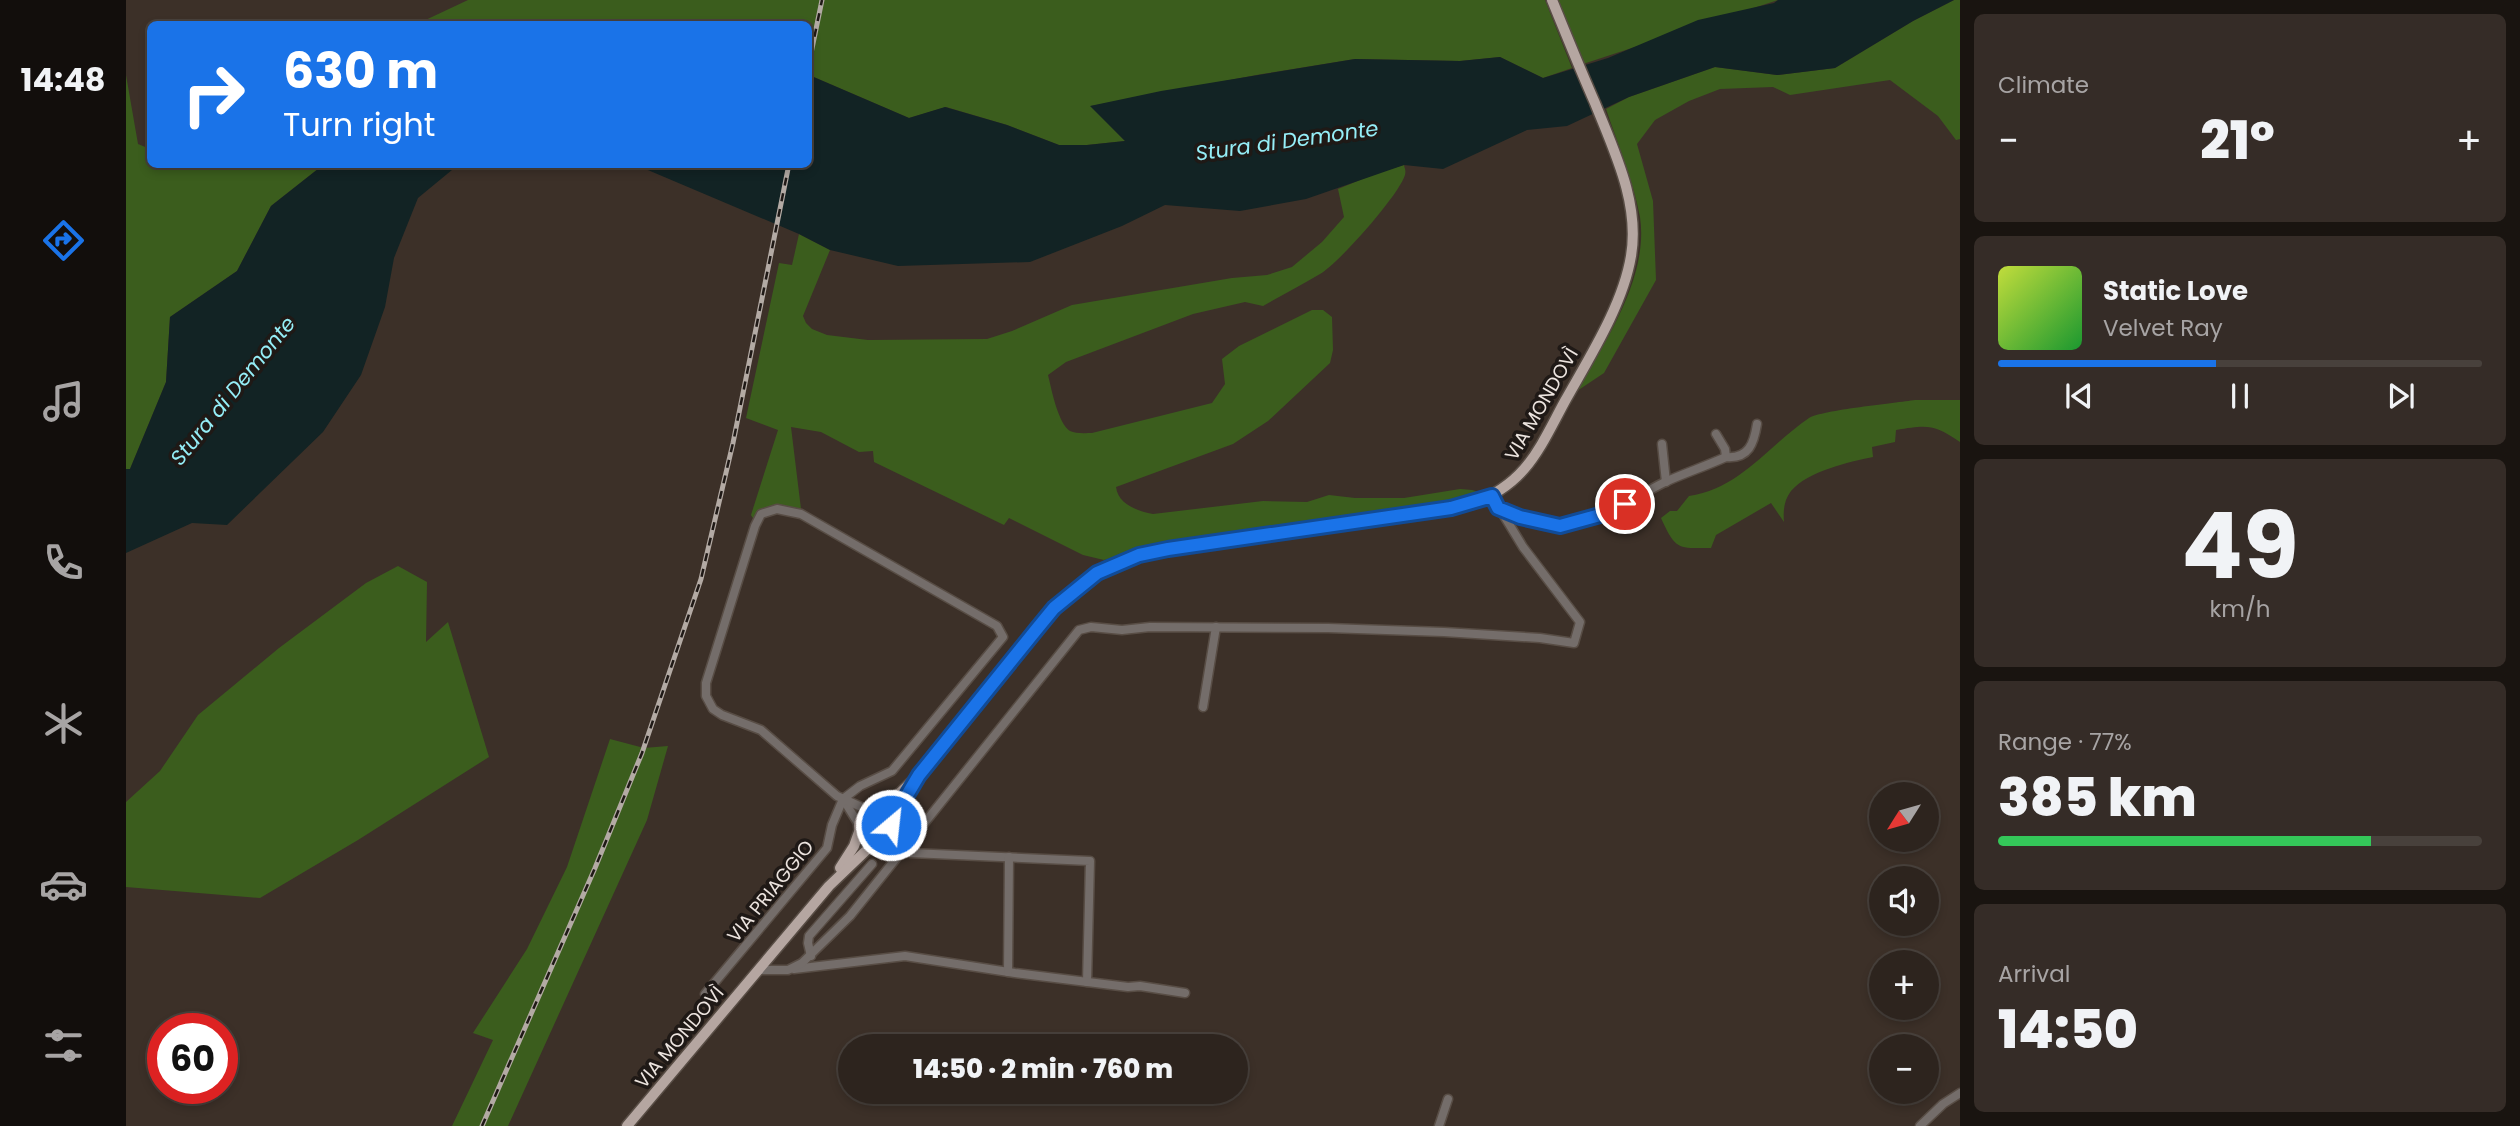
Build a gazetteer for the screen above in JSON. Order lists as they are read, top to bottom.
{
  "streets": {
    "main road": ["VIA MONDOVÌ"],
    "street": ["VIA PRIAGGIO"]
  },
  "water": ["Stura di Demonte"],
  "north": "bottom left",
  "page": {
    "tabs": "14:48",
    "tile": [
      "Climate",
      ["49", "km/h"],
      ["Range · 77%", "385 km"],
      ["Arrival", "14:50"]
    ],
    "turn": ["630 m", "Turn right"],
    "heat": ["−", "21°", "+"],
    "song": ["Static Love", "Velvet Ray"],
    "map_buttons": ["+", "−"],
    "limit": "60",
    "trip": "14:50 · 2 min · 760 m"
  }
}
